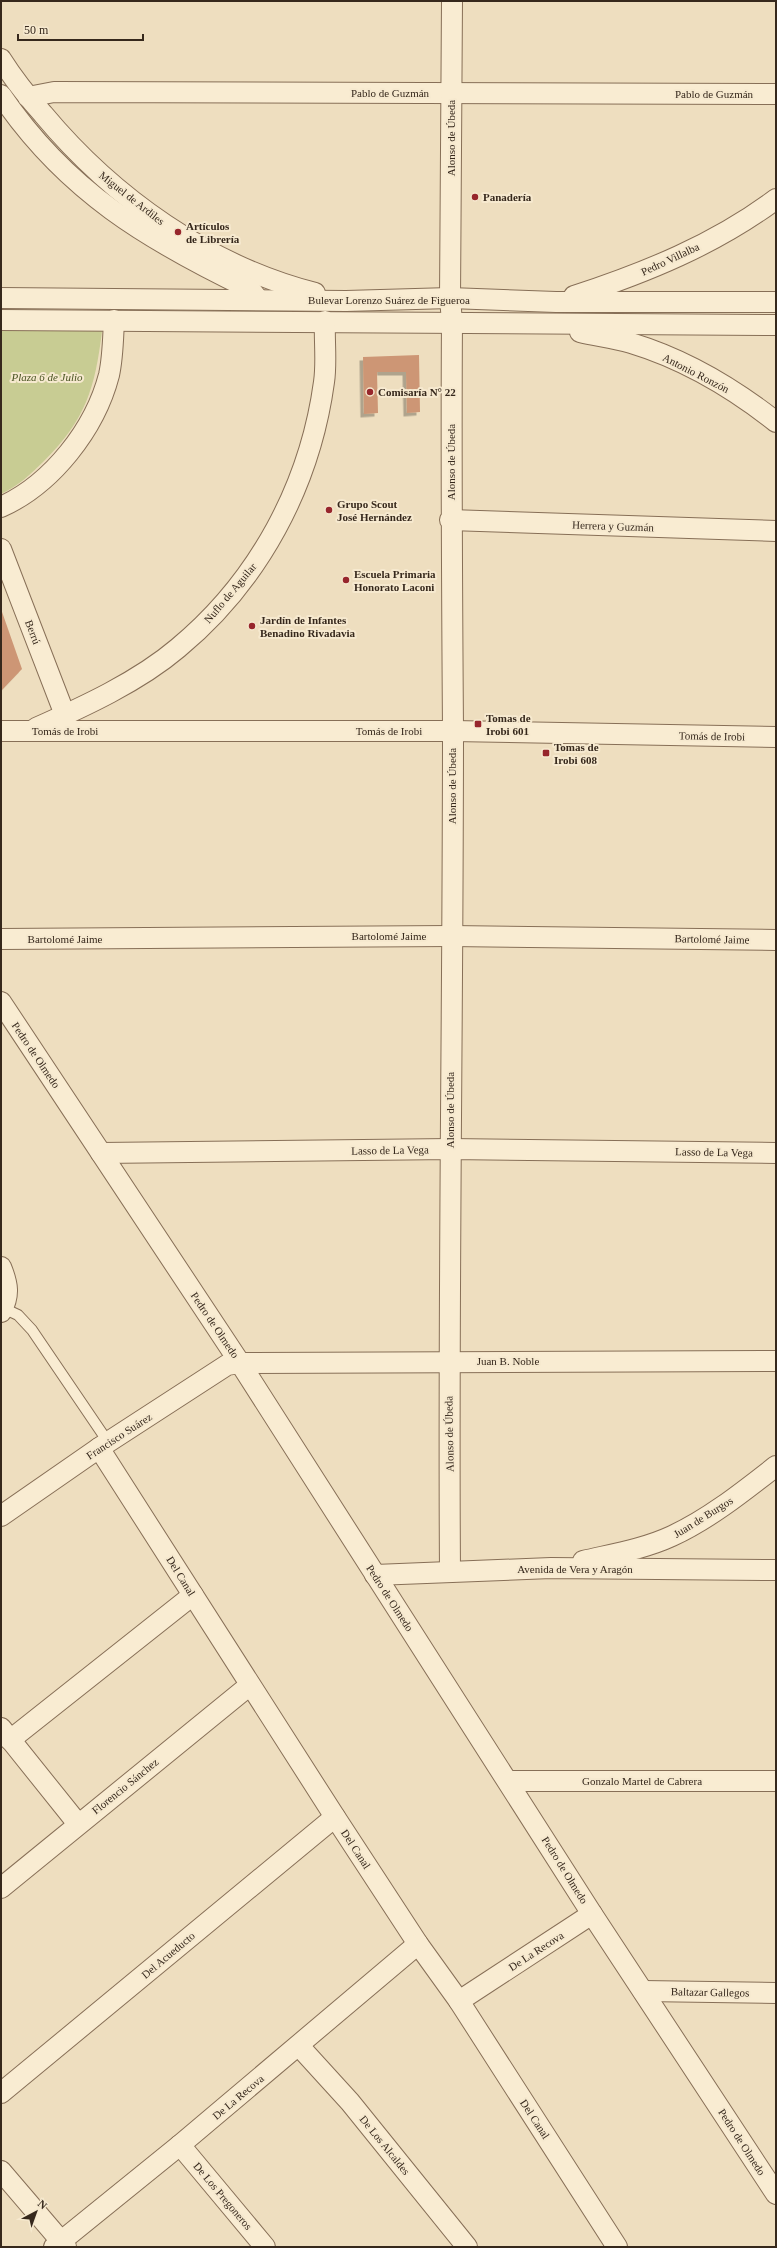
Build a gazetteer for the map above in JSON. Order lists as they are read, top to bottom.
{
  "streets": {
    "street": [
      "Pablo de Guzmán",
      "Alonso de Úbeda",
      "Miguel de Ardiles",
      "Pedro Villalba",
      "Bulevar Lorenzo Suárez de Figueroa",
      "Antonio Ronzón",
      "Herrera y Guzmán",
      "Nuflo de Aguilar",
      "Berrú",
      "Tomás de Irobi",
      "Bartolomé Jaime",
      "Pedro de Olmedo",
      "Lasso de La Vega",
      "Juan B. Noble",
      "Francisco Suárez",
      "Juan de Burgos",
      "Avenida de Vera y Aragón",
      "Del Canal",
      "Gonzalo Martel de Cabrera",
      "Florencio Sánchez",
      "De La Recova",
      "Del Acueducto",
      "Baltazar Gallegos",
      "De Los Alcaldes",
      "De Los Pregoneros"
    ]
  },
  "crossings": [
    ["Pablo de Guzmán", "Alonso de Úbeda"],
    ["Pablo de Guzmán", "Miguel de Ardiles"],
    ["Alonso de Úbeda", "Bulevar Lorenzo Suárez de Figueroa"],
    ["Alonso de Úbeda", "Herrera y Guzmán"],
    ["Alonso de Úbeda", "Tomás de Irobi"],
    ["Alonso de Úbeda", "Bartolomé Jaime"],
    ["Alonso de Úbeda", "Lasso de La Vega"],
    ["Alonso de Úbeda", "Juan B. Noble"],
    ["Alonso de Úbeda", "Avenida de Vera y Aragón"],
    ["Miguel de Ardiles", "Bulevar Lorenzo Suárez de Figueroa"],
    ["Pedro Villalba", "Bulevar Lorenzo Suárez de Figueroa"],
    ["Bulevar Lorenzo Suárez de Figueroa", "Antonio Ronzón"],
    ["Bulevar Lorenzo Suárez de Figueroa", "Nuflo de Aguilar"],
    ["Nuflo de Aguilar", "Berrú"],
    ["Nuflo de Aguilar", "Tomás de Irobi"],
    ["Pedro de Olmedo", "Lasso de La Vega"],
    ["Pedro de Olmedo", "Juan B. Noble"],
    ["Pedro de Olmedo", "Francisco Suárez"],
    ["Pedro de Olmedo", "Avenida de Vera y Aragón"],
    ["Pedro de Olmedo", "Gonzalo Martel de Cabrera"],
    ["Pedro de Olmedo", "De La Recova"],
    ["Pedro de Olmedo", "Baltazar Gallegos"],
    ["Juan B. Noble", "Francisco Suárez"],
    ["Francisco Suárez", "Del Canal"],
    ["Juan de Burgos", "Avenida de Vera y Aragón"],
    ["Del Canal", "Florencio Sánchez"],
    ["Del Canal", "De La Recova"],
    ["Del Canal", "Del Acueducto"],
    ["De La Recova", "De Los Alcaldes"],
    ["De La Recova", "De Los Pregoneros"]
  ],
  "parks": ["Plaza 6 de Julio"],
  "places": {
    "other": [
      "Panadería",
      "Artículos de Librería",
      "Comisaría N° 22",
      "Grupo Scout José Hernández",
      "Escuela Primaria Honorato Laconi",
      "Jardín de Infantes Benadino Rivadavia"
    ],
    "transit": ["Tomas de Irobi 601", "Tomas de Irobi 608"]
  },
  "scale_bar": "50 m",
  "north": "top right"
}
